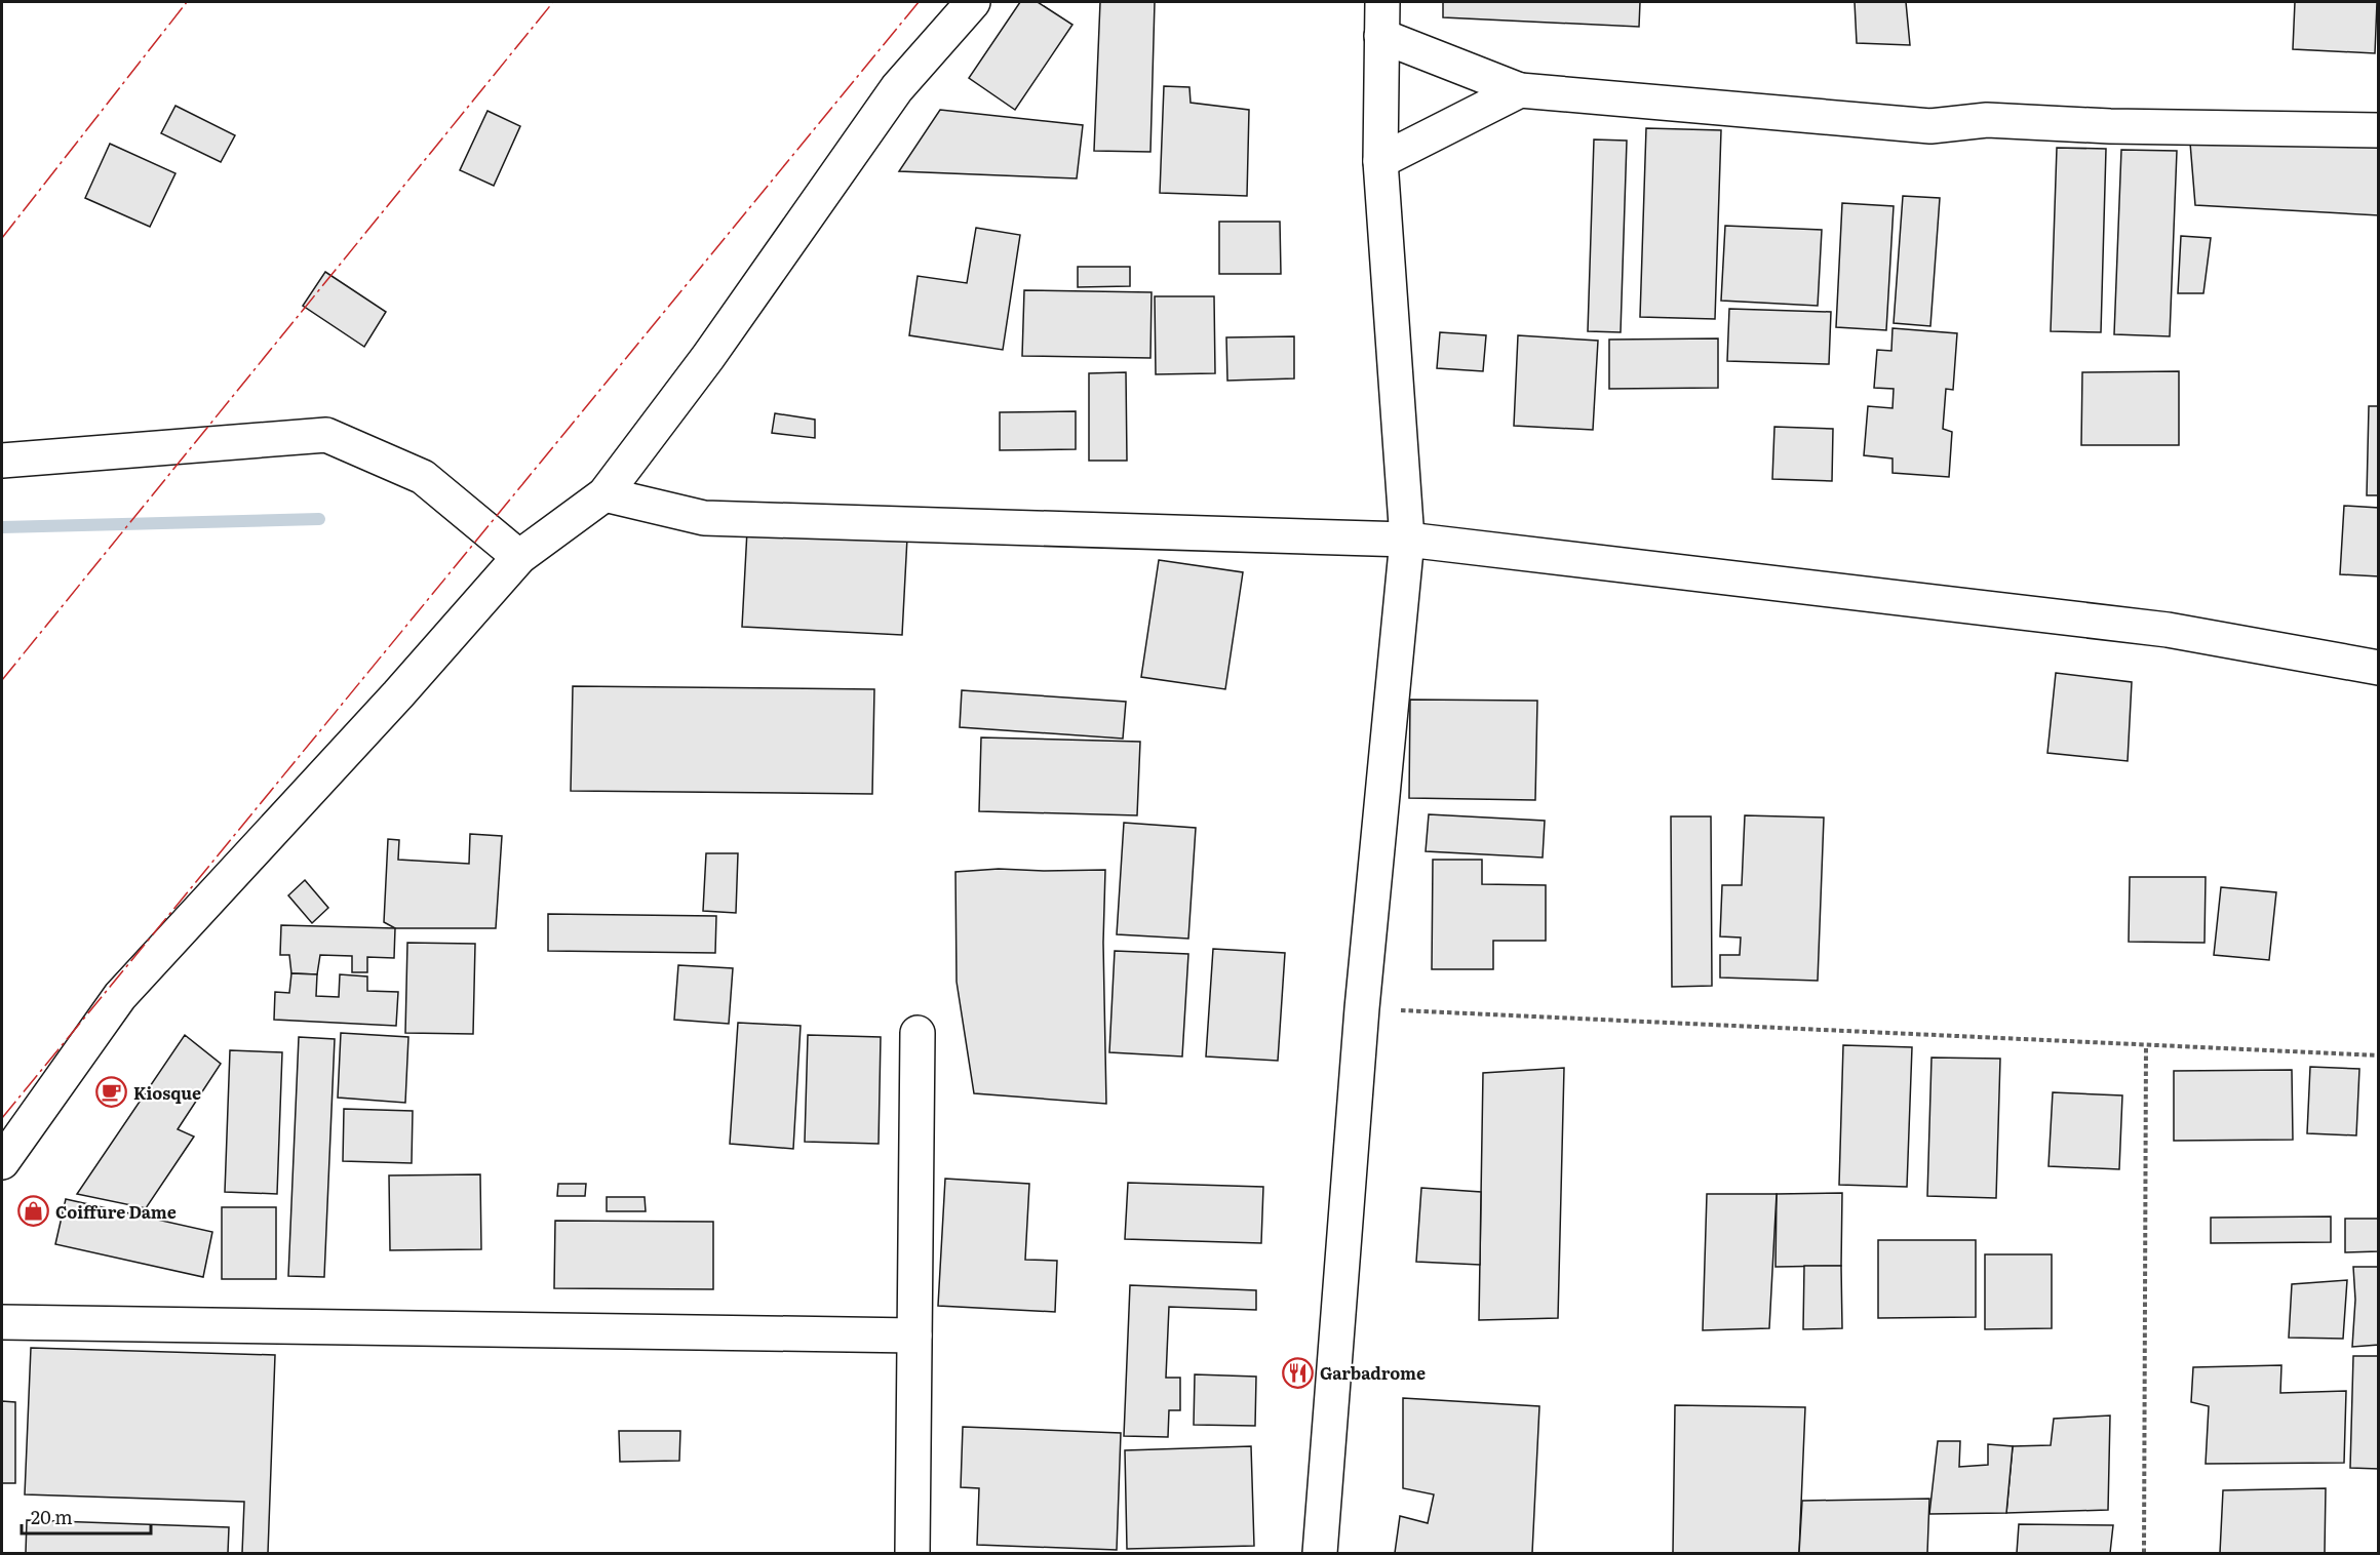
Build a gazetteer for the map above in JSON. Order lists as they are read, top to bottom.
{
  "places": {
    "cafe": ["Kiosque"],
    "shop": ["Coiffure Dame"],
    "restaurant": ["Garbadrome"]
  },
  "scale_bar": "20 m"
}
